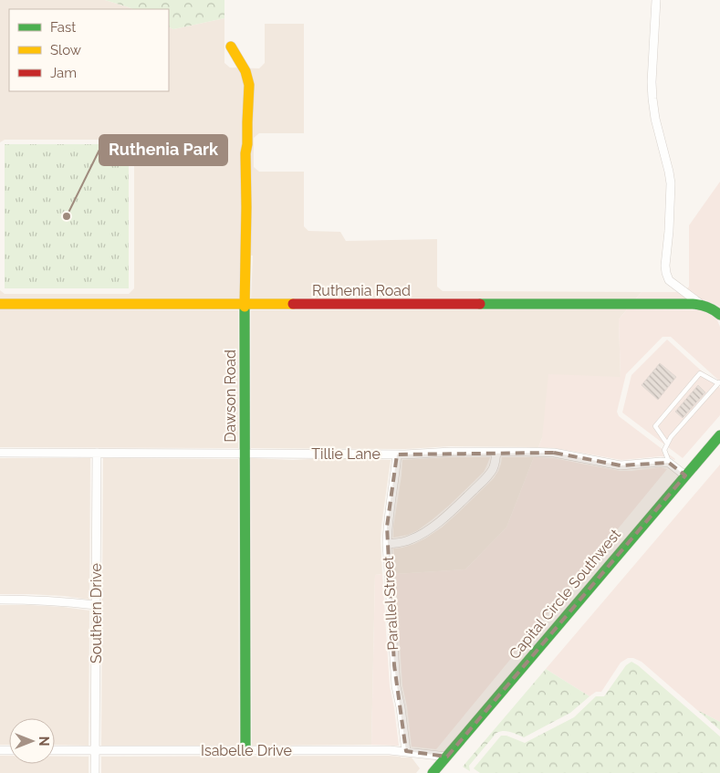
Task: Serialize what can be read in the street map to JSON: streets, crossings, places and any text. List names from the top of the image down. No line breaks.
{"streets":{"street":["Ruthenia Road","Dawson Road","Tillie Lane","Capital Circle Southwest","Parallel Street","Southern Drive","Isabelle Drive"]},"crossings":[["Ruthenia Road","Dawson Road"],["Dawson Road","Tillie Lane"],["Dawson Road","Isabelle Drive"],["Tillie Lane","Parallel Street"],["Tillie Lane","Southern Drive"],["Capital Circle Southwest","Isabelle Drive"],["Parallel Street","Isabelle Drive"],["Southern Drive","Isabelle Drive"]],"places":["Ruthenia Park"],"legend":["Fast","Slow","Jam"],"north":"right"}
